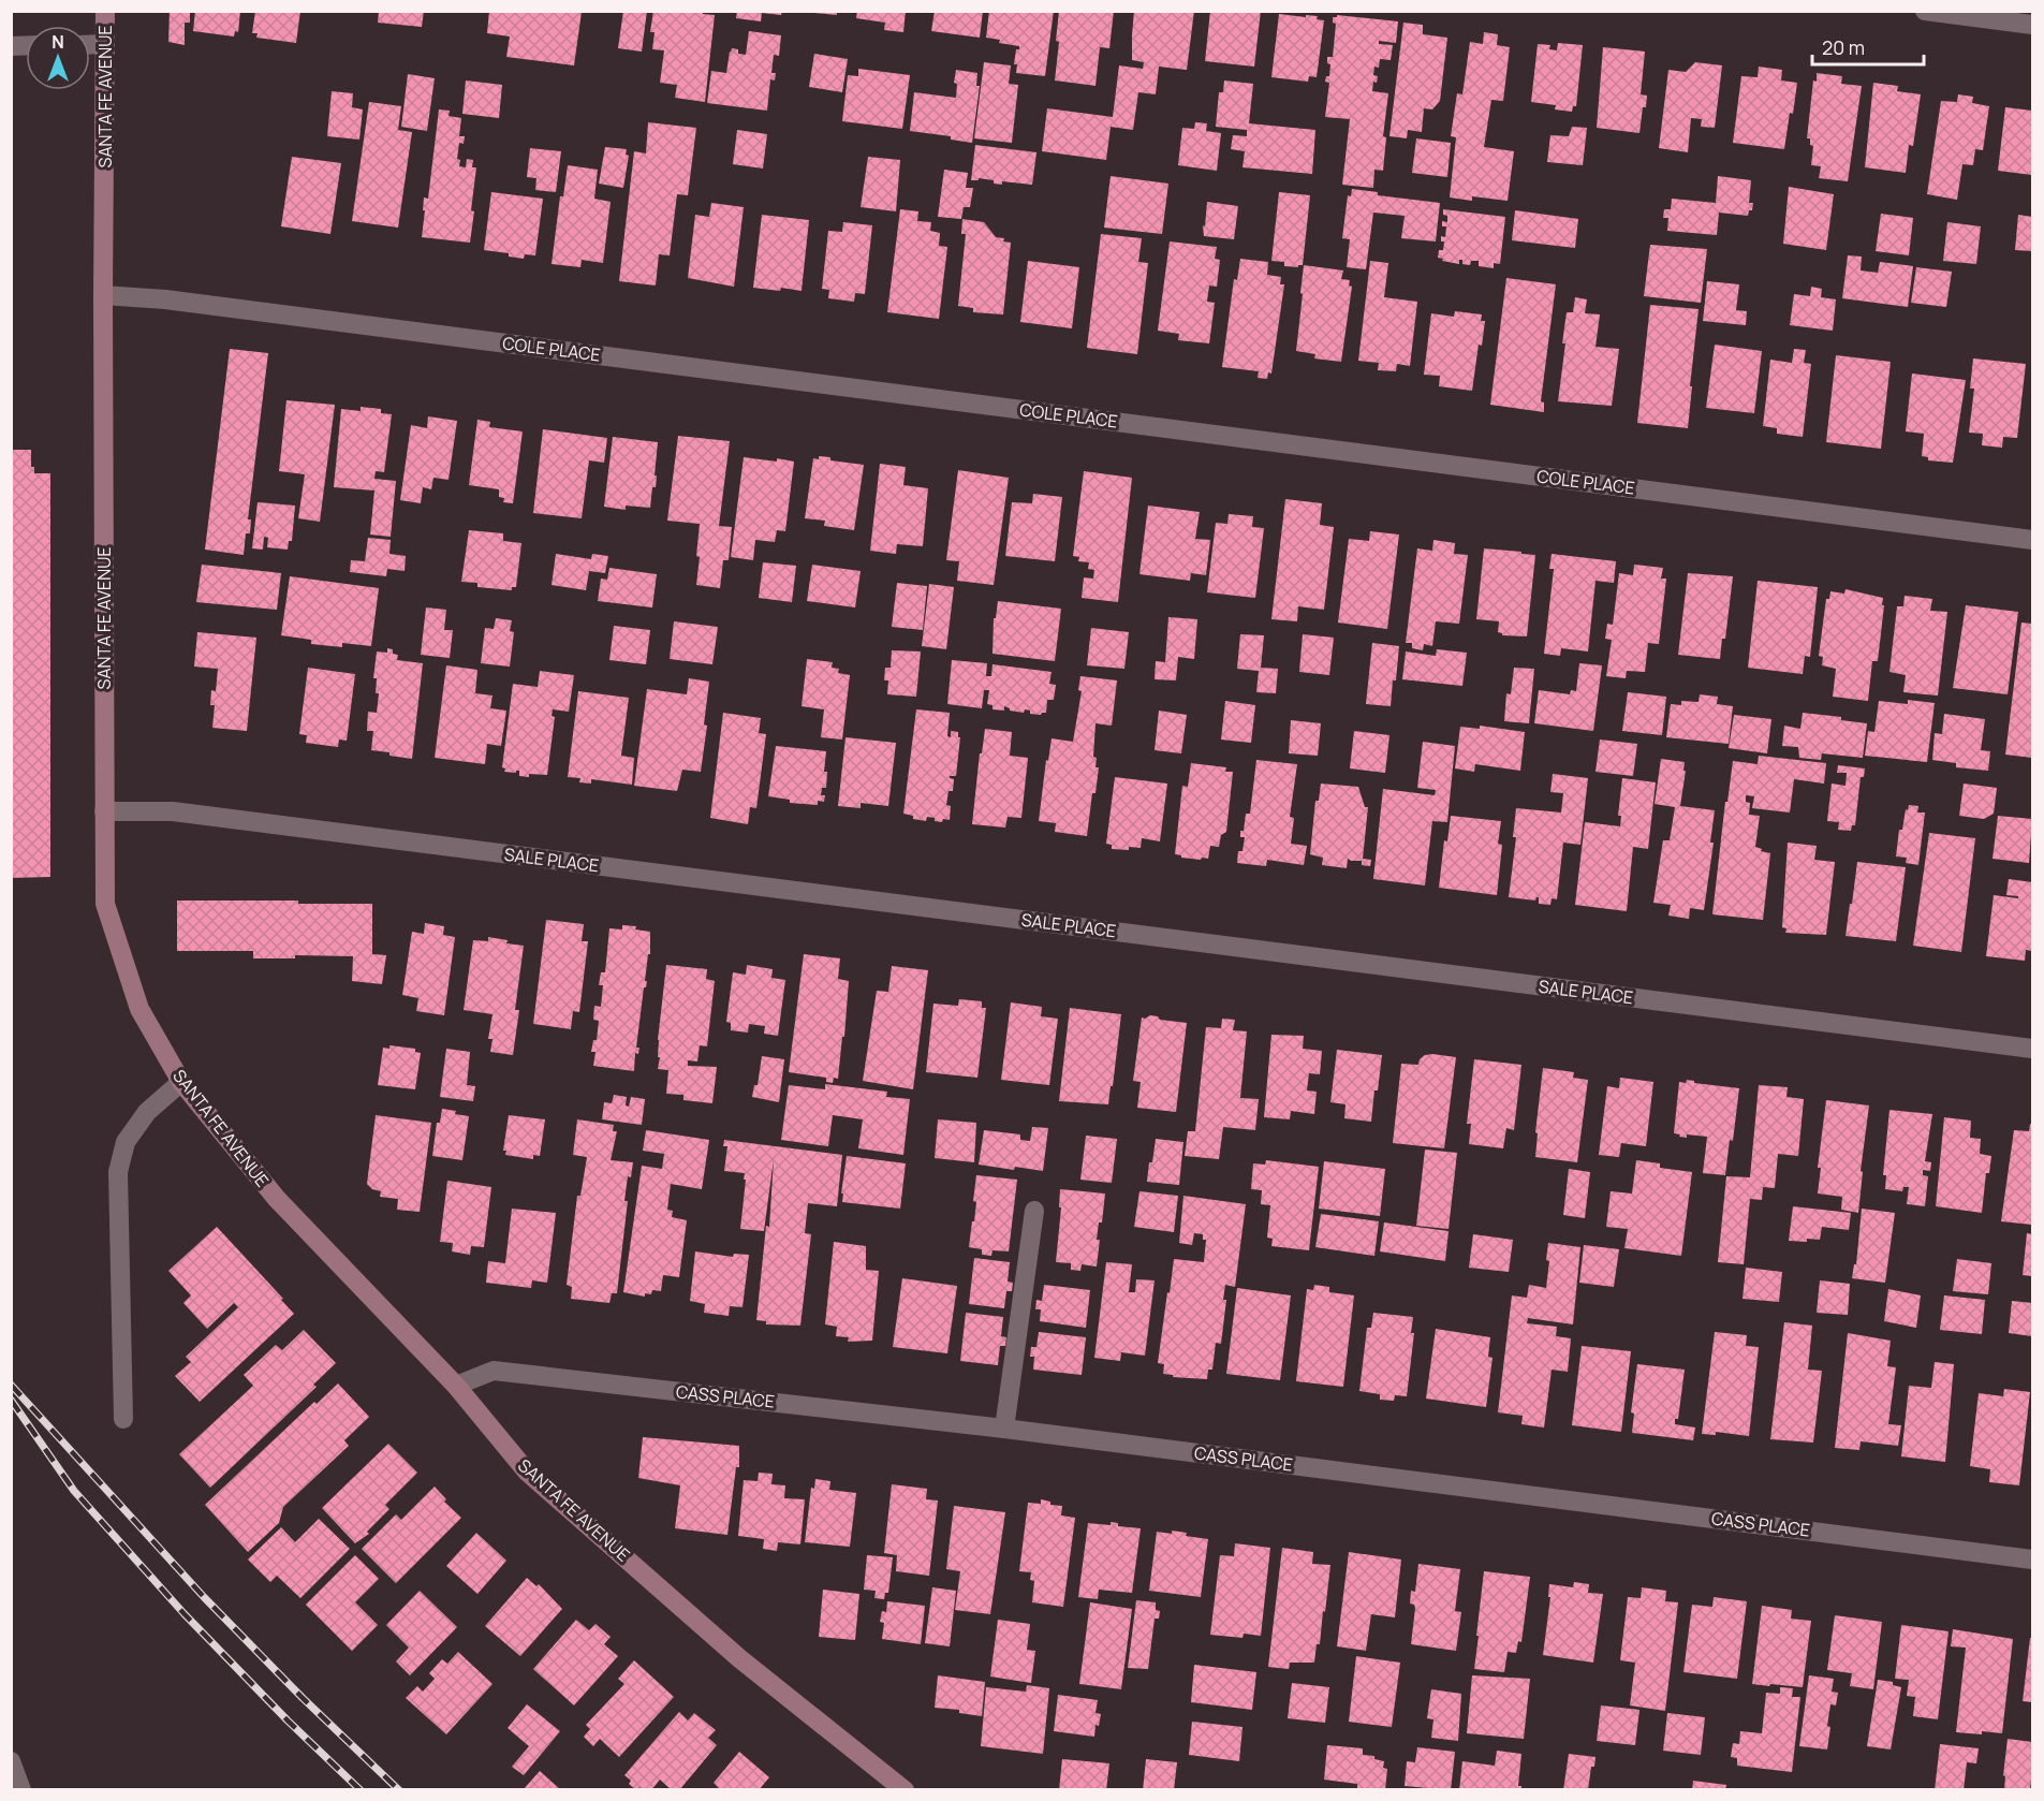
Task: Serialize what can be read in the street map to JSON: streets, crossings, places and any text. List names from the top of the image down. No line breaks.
{"streets":{"main road":["SANTA FE AVENUE"],"street":["COLE PLACE","SALE PLACE","CASS PLACE"]},"crossings":[["SANTA FE AVENUE","COLE PLACE"],["SANTA FE AVENUE","SALE PLACE"],["SANTA FE AVENUE","CASS PLACE"]],"scale_bar":"20 m","north":"top"}
